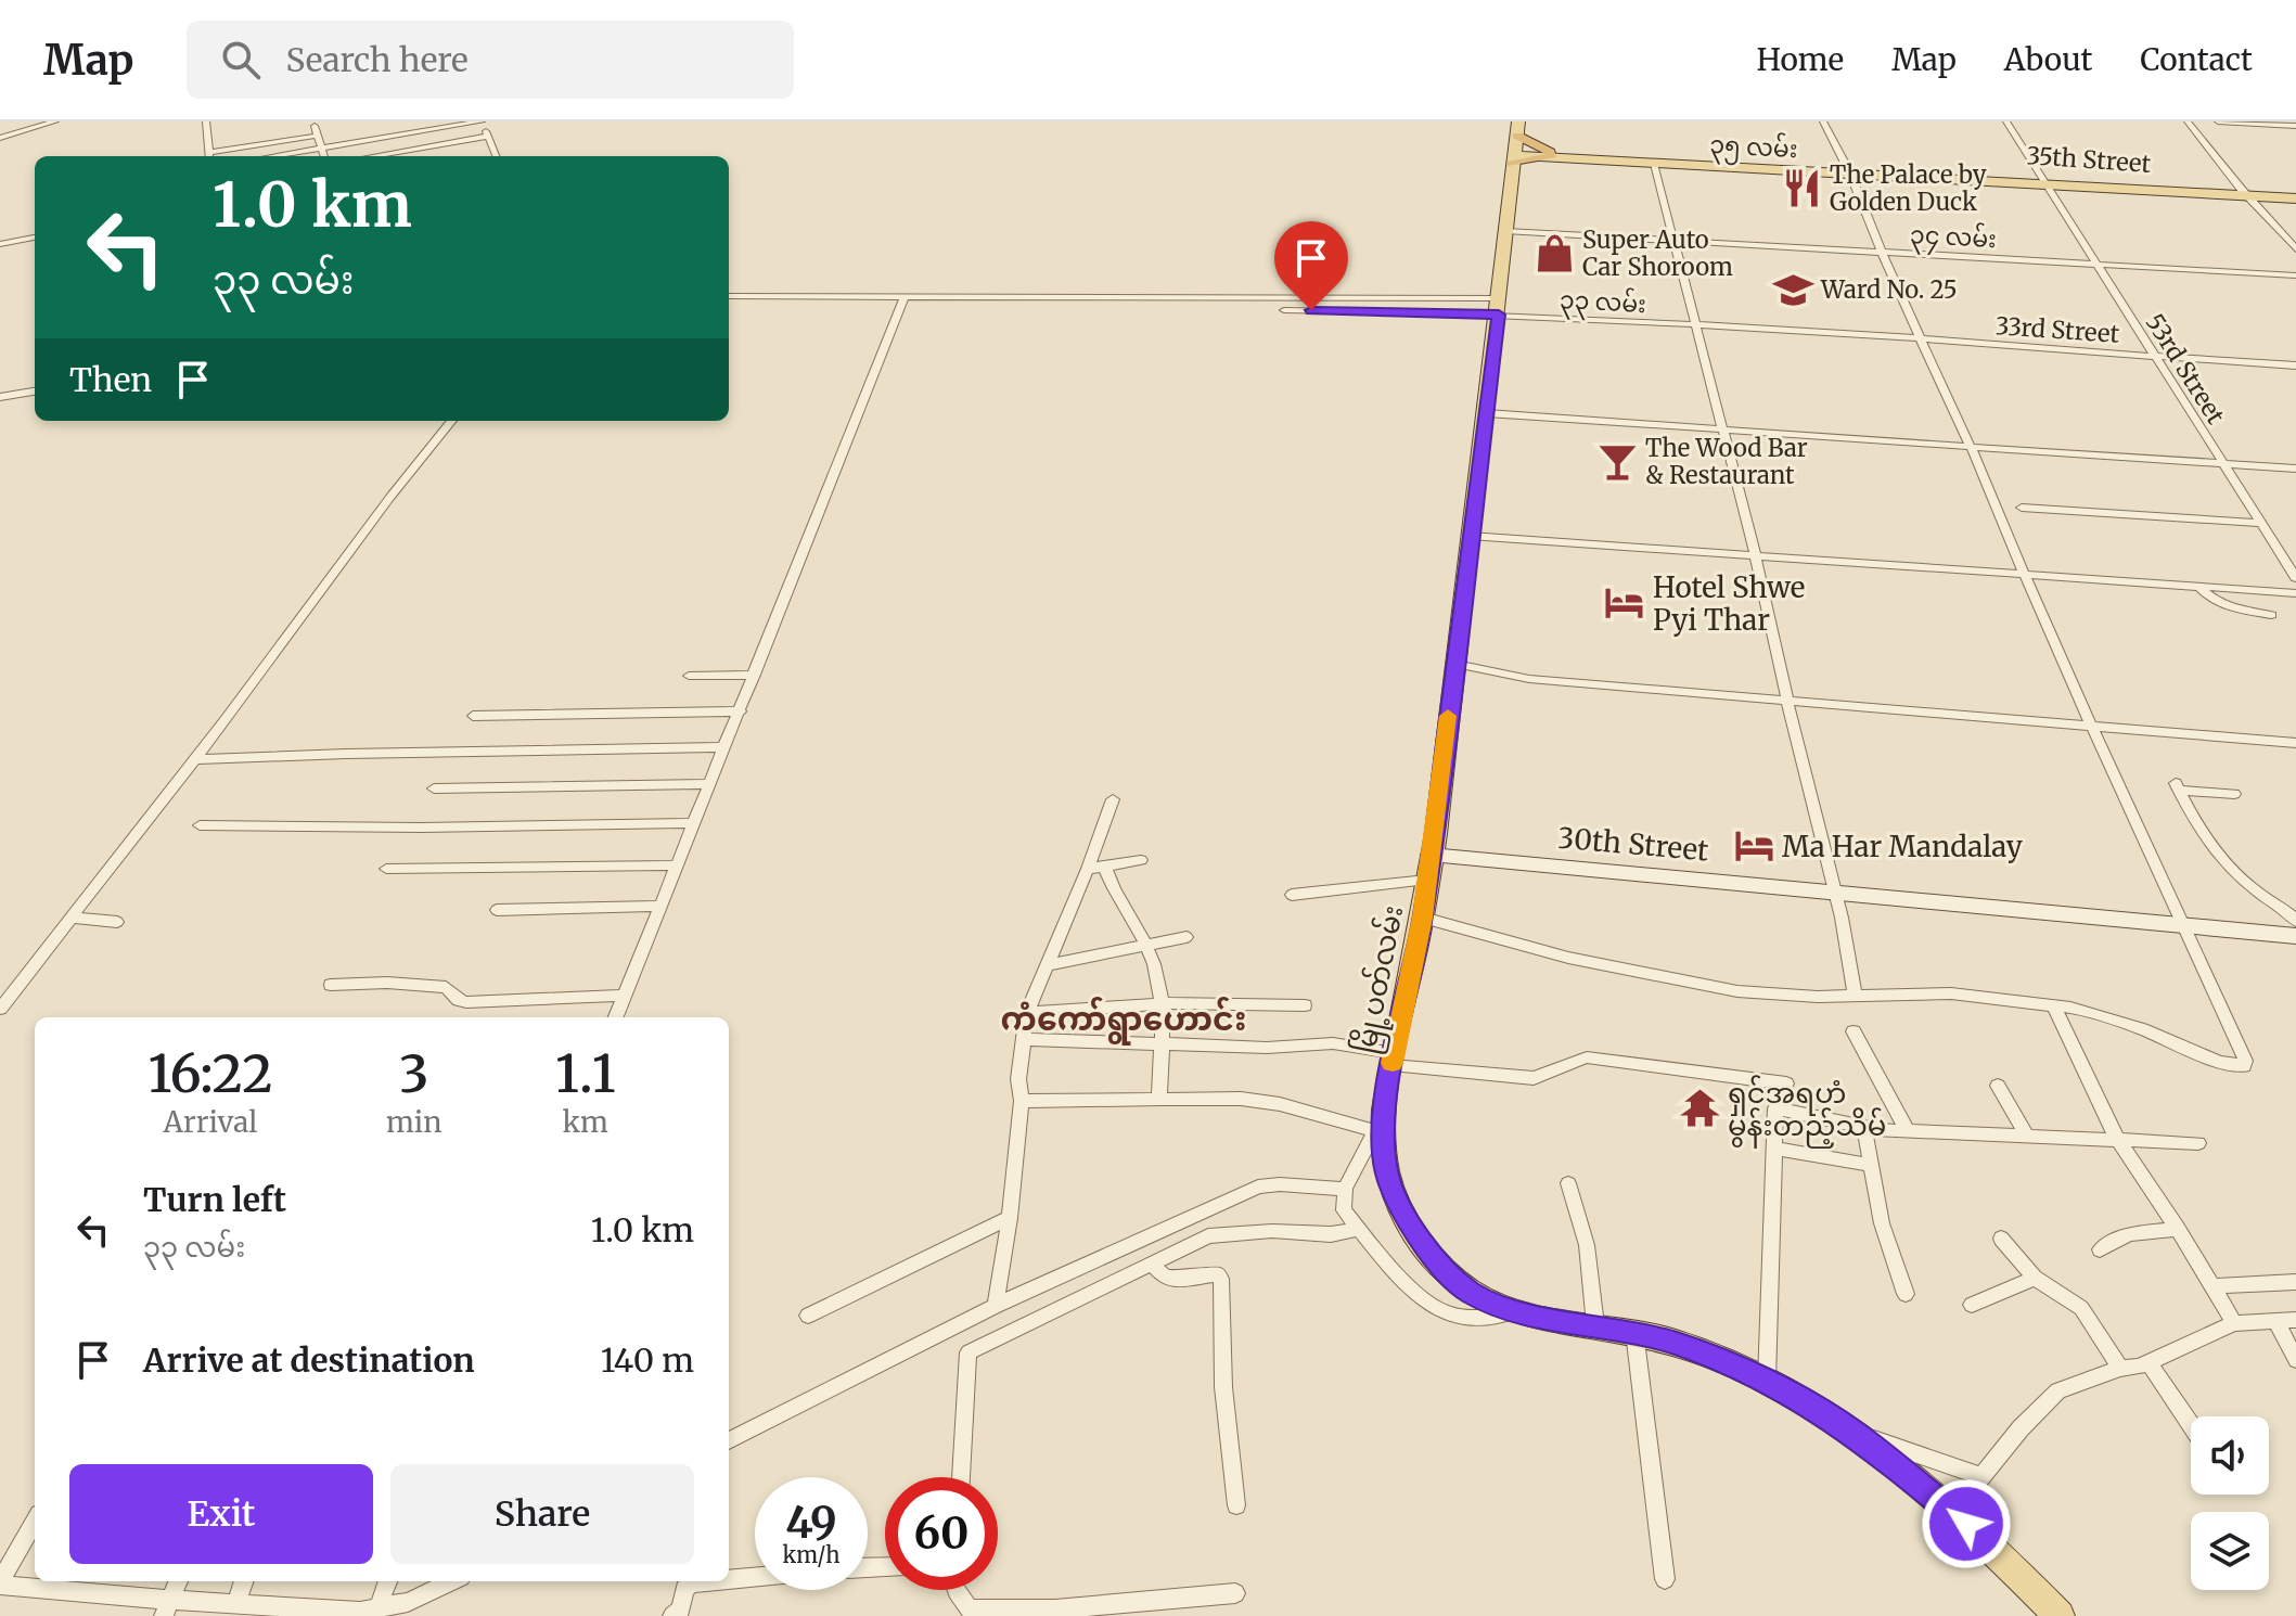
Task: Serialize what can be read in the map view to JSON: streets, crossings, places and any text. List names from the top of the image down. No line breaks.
{"streets":{"main road":["၃၅ လမ်း","35th Street","30th Street","မြို့ပတ်လမ်း"],"street":["၃၄ လမ်း","၃၃ လမ်း","33rd Street","53rd Street"]},"crossings":[["၃၅ လမ်း","35th Street"],["35th Street","53rd Street"],["35th Street","မြို့ပတ်လမ်း"],["၃၄ လမ်း","53rd Street"],["၃၄ လမ်း","မြို့ပတ်လမ်း"],["၃၃ လမ်း","33rd Street"],["၃၃ လမ်း","မြို့ပတ်လမ်း"],["33rd Street","53rd Street"],["30th Street","မြို့ပတ်လမ်း"]],"districts":["ကံကော်ရွာဟောင်း"],"places":{"restaurant":["The Palace by Golden Duck"],"shop":["Super Auto Car Shoroom"],"school or university":["Ward No. 25"],"bar":["The Wood Bar & Restaurant"],"hotel":["Hotel Shwe Pyi Thar","Ma Har Mandalay"],"temple":["ရှင်အရဟံ မွန်းတည့်သိမ်"]},"page":{"header":"Map","search":"Search here","nav":["Home","Map","About","Contact"],"turn":["1.0 km","၃၃ လမ်း"],"then":"Then","eta":["16:22","Arrival","3","min","1.1","km"],"list":[{"name":"Turn left","note":"၃၃ လမ်း","value":"1.0 km"},{"name":"Arrive at destination","value":"140 m"}],"buttons":["Exit","Share"],"speed":"49 km/h","limit":"60"}}
